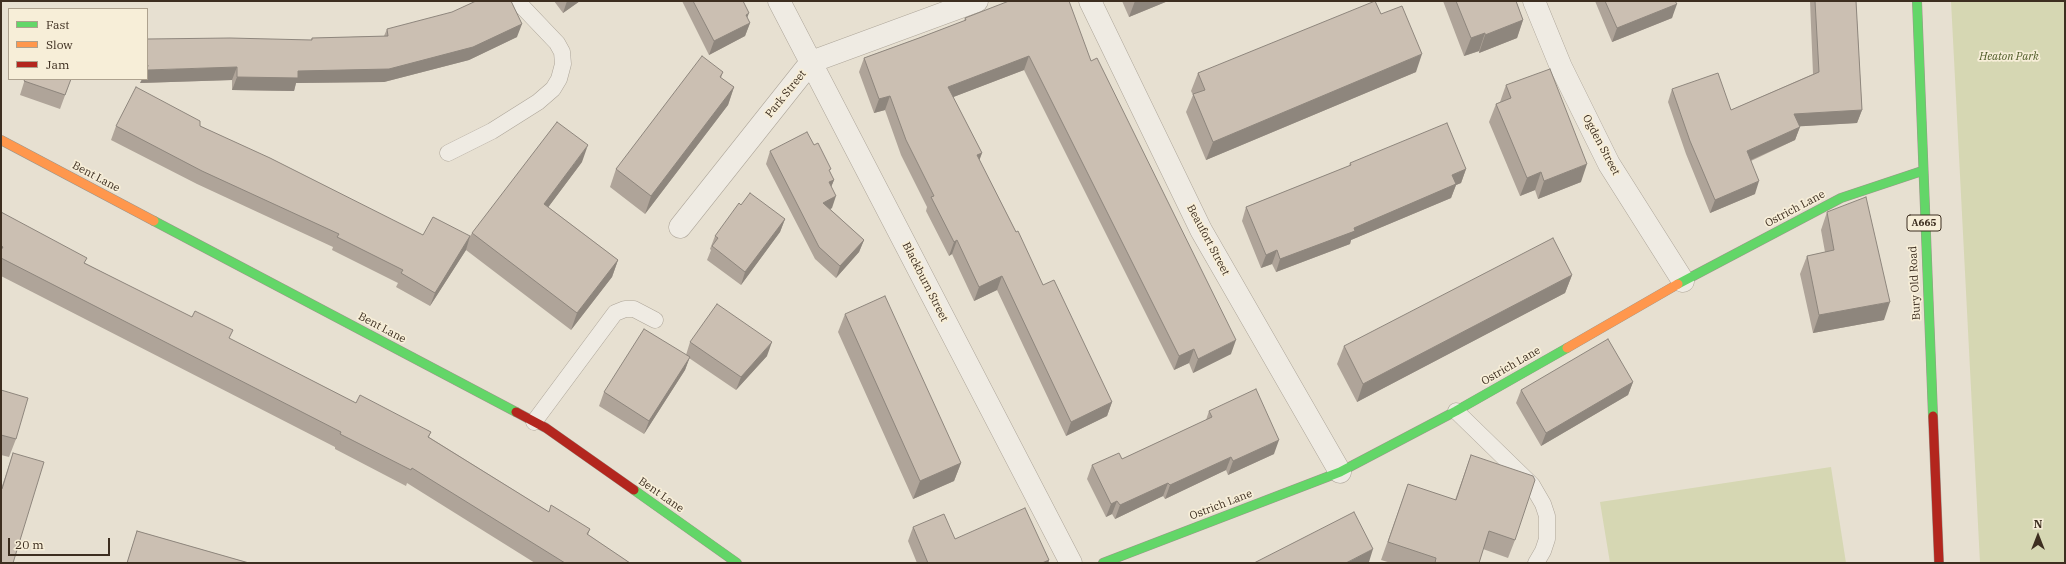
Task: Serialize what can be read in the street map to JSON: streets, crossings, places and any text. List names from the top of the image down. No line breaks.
{"streets":{"street":["Park Street","Ogden Street","Bent Lane","Ostrich Lane","A665","Beaufort Street","Blackburn Street","Bury Old Road"]},"crossings":[["Park Street","Blackburn Street"],["Ogden Street","Ostrich Lane"],["Ostrich Lane","Beaufort Street"],["Ostrich Lane","Bury Old Road"]],"parks":["Heaton Park"],"legend":["Fast","Slow","Jam"],"scale_bar":"20 m","north":"top"}
